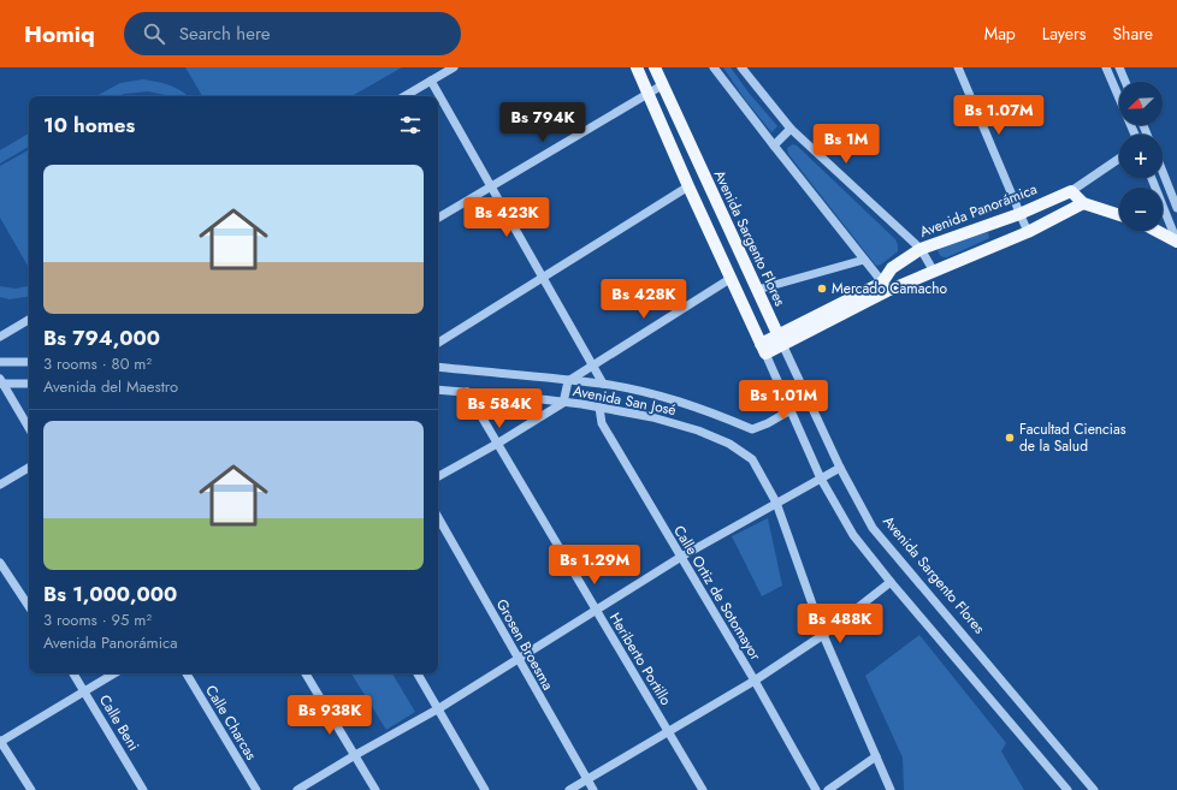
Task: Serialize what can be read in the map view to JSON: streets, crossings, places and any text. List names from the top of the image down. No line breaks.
{"streets":{"main road":["Avenida Panorámica","Avenida Sargento Flores"],"street":["Avenida San José","Calle Ortiz de Sotomayor","Grosen Broesma","Heriberto Portillo","Calle Beni","Calle Charcas"]},"crossings":[["Avenida Panorámica","Avenida Sargento Flores"],["Avenida San José","Calle Ortiz de Sotomayor"],["Avenida San José","Heriberto Portillo"]],"places":["Mercado Camacho","Facultad Ciencias de la Salud"],"north":"bottom left","page":{"header":"Homiq","search":"Search here","nav":["Map","Layers","Share"],"map_buttons":["+","−"],"price":["Bs 1.07M","Bs 794K","Bs 1M","Bs 423K","Bs 428K","Bs 1.01M","Bs 584K","Bs 1.29M","Bs 488K","Bs 938K"],"heading":"10 homes","list":[{"name":"Bs 794,000","note":"3 rooms · 80 m² · Avenida del Maestro"},{"name":"Bs 1,000,000","note":"3 rooms · 95 m² · Avenida Panorámica"}]}}
